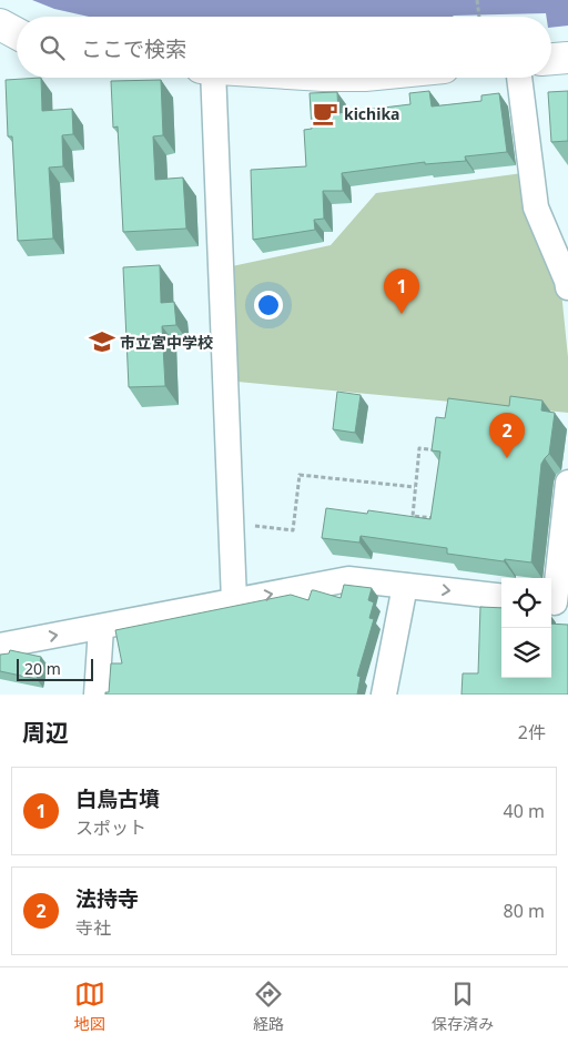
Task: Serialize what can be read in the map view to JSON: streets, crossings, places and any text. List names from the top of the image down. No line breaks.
{"places":{"cafe":["kichika"],"school or university":["市立宮中学校"]},"scale_bar":"20 m","page":{"search":"ここで検索","pins":["1","2"],"scale":"20 m","heading":["周辺","2件"],"list":[{"mark":"1","name":"白鳥古墳","note":"スポット","value":"40 m"},{"mark":"2","name":"法持寺","note":"寺社","value":"80 m"}],"nav":["地図","経路","保存済み"]}}
